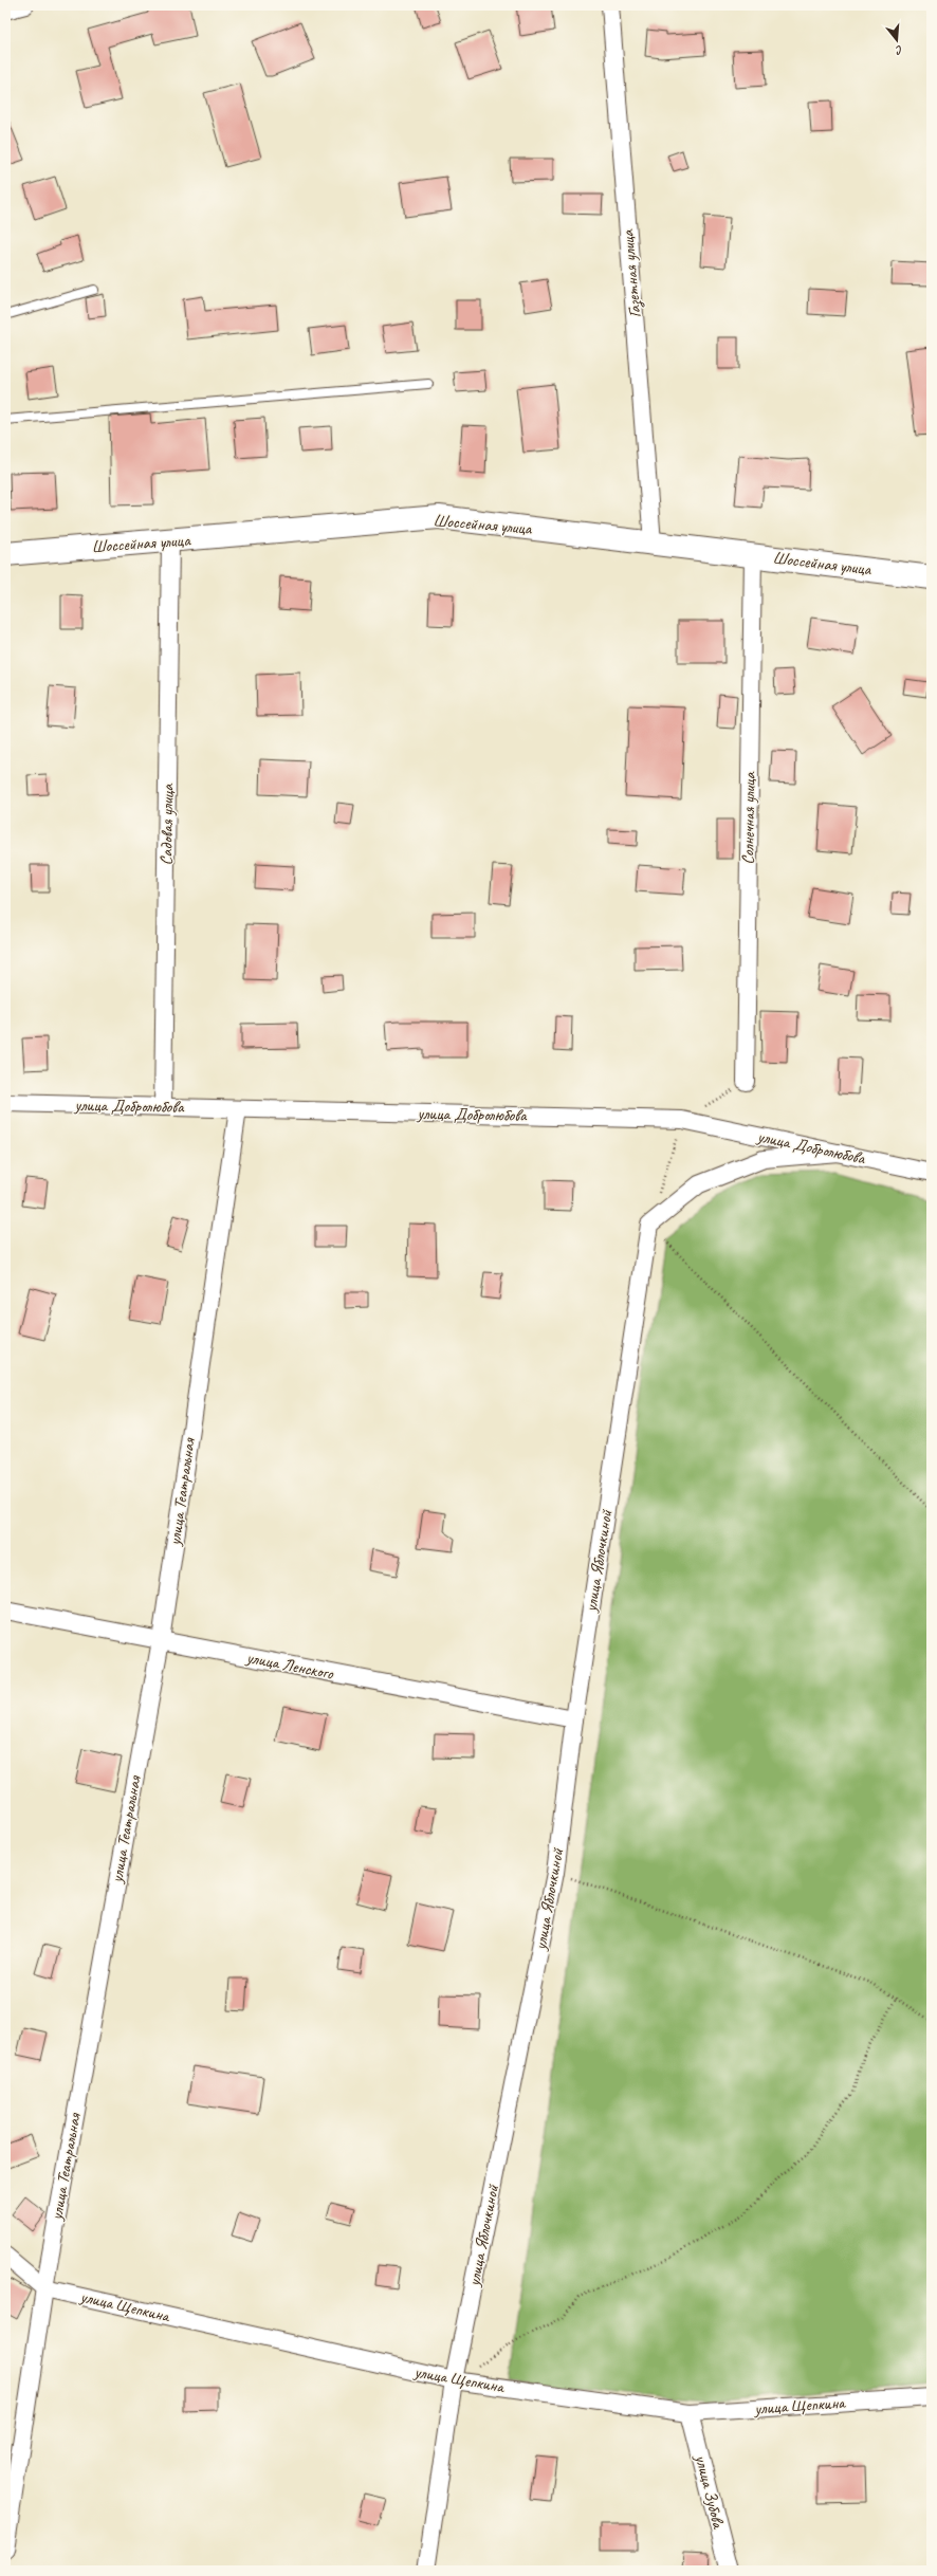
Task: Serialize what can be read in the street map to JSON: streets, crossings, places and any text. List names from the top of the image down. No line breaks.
{"streets":{"main road":["Шоссейная улица"],"street":["Газетная улица","Солнечная улица","Садовая улица","улица Добролюбова","улица Театральная","улица Яблочкиной","улица Ленского","улица Щепкина","улица Зубова"]},"crossings":[["Газетная улица","Шоссейная улица"],["Шоссейная улица","Солнечная улица"],["Шоссейная улица","Садовая улица"],["Садовая улица","улица Добролюбова"],["улица Добролюбова","улица Театральная"],["улица Театральная","улица Ленского"],["улица Театральная","улица Щепкина"],["улица Яблочкиной","улица Ленского"],["улица Яблочкиной","улица Щепкина"],["улица Щепкина","улица Зубова"]],"north":"bottom"}
